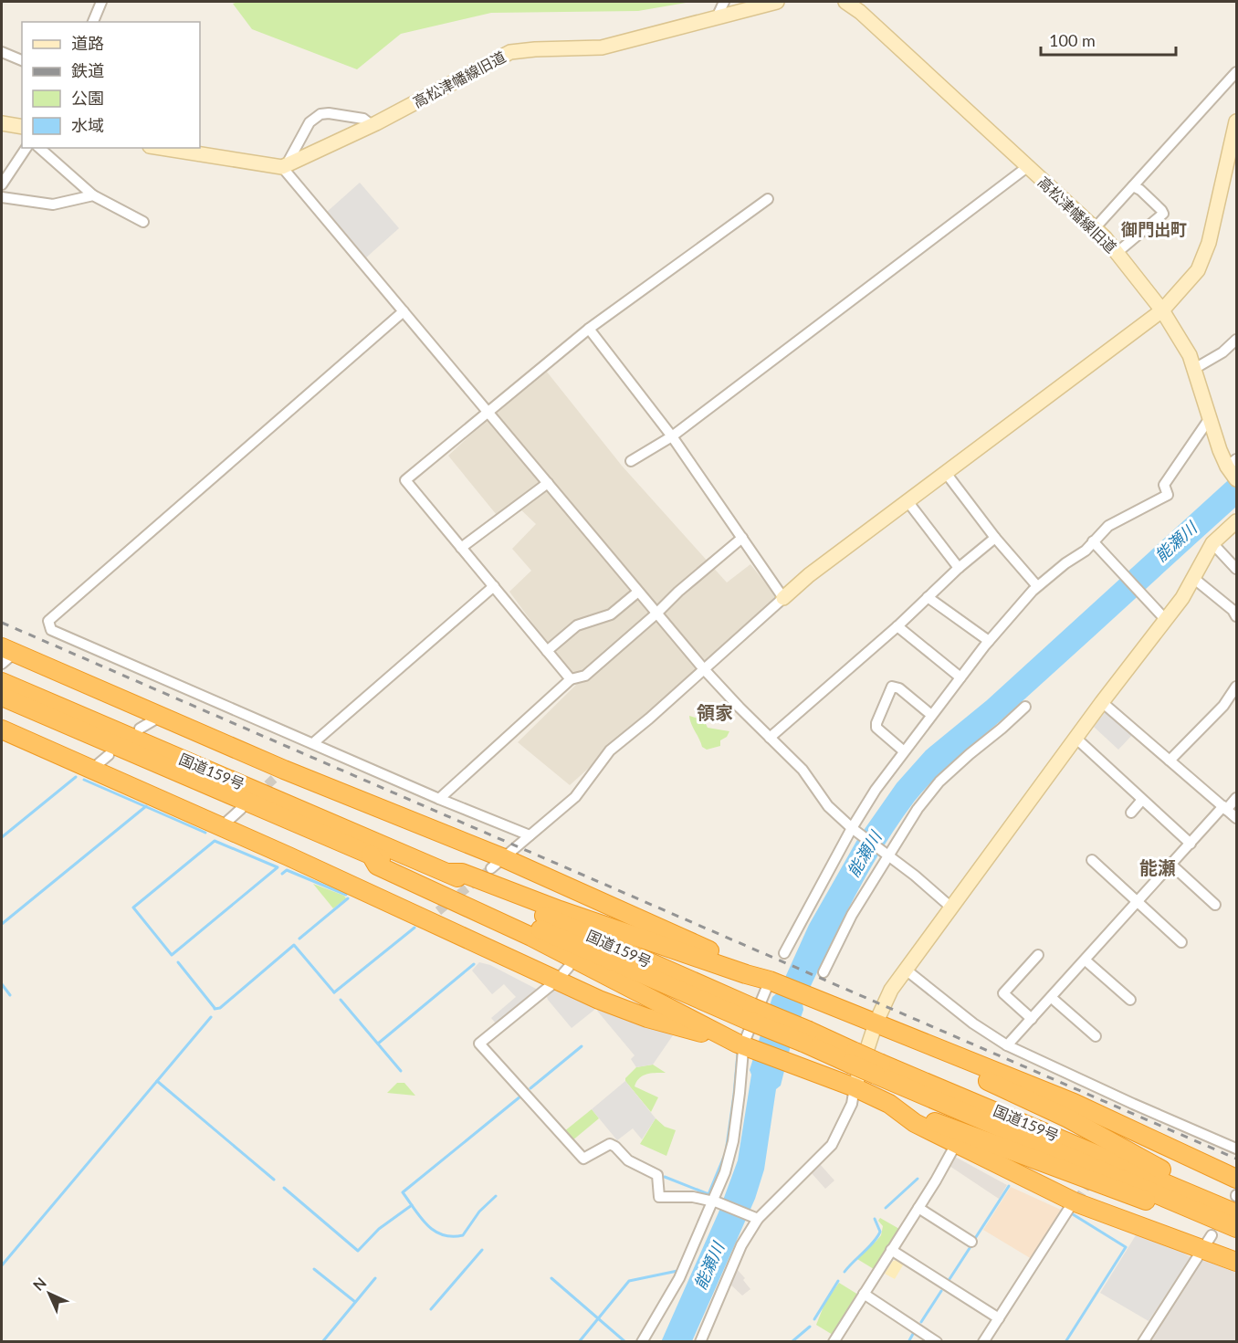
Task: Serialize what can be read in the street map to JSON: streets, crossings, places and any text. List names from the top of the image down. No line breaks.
{"streets":{"highway":["国道159号"],"street":["高松津幡線旧道"]},"districts":["御門出町","領家","能瀬"],"water":["能瀬川"],"legend":["道路","鉄道","公園","水域"],"scale_bar":"100 m","north":"top left"}
